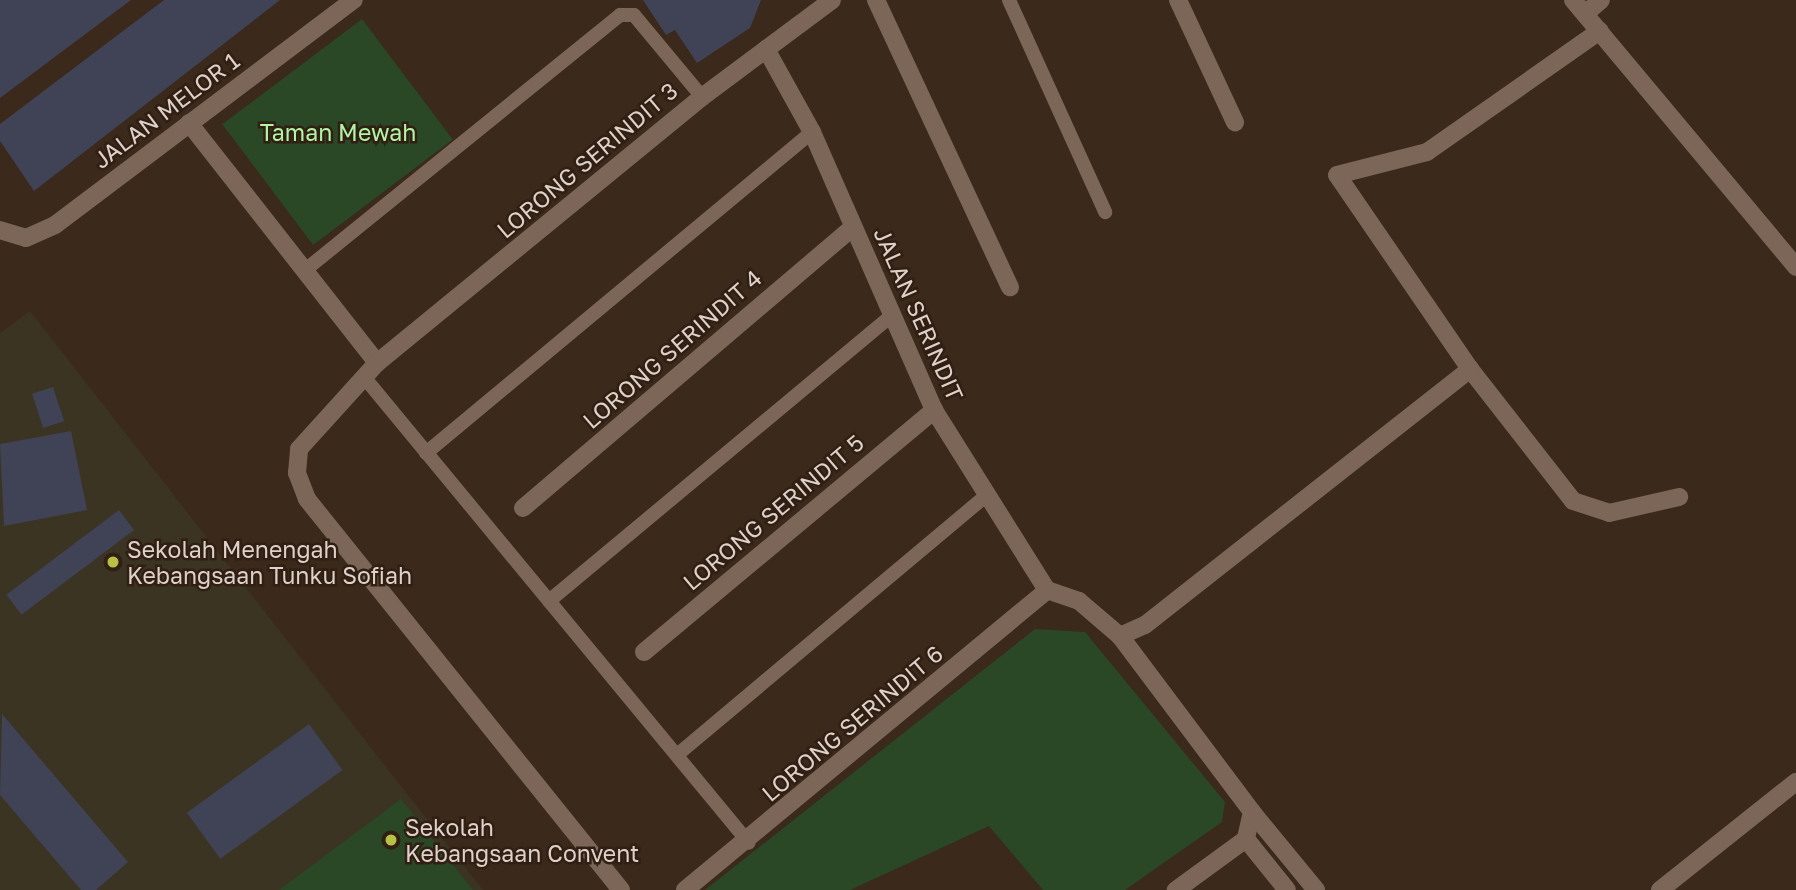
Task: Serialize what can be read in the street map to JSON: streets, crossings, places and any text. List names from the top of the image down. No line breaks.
{"streets":{"street":["JALAN MELOR 1","LORONG SERINDIT 3","JALAN SERINDIT","LORONG SERINDIT 4","LORONG SERINDIT 5","LORONG SERINDIT 6"]},"crossings":[["LORONG SERINDIT 3","JALAN SERINDIT"],["JALAN SERINDIT","LORONG SERINDIT 4"],["JALAN SERINDIT","LORONG SERINDIT 5"],["JALAN SERINDIT","LORONG SERINDIT 6"]],"parks":["Taman Mewah"],"places":["Sekolah Menengah Kebangsaan Tunku Sofiah","Sekolah Kebangsaan Convent"]}
